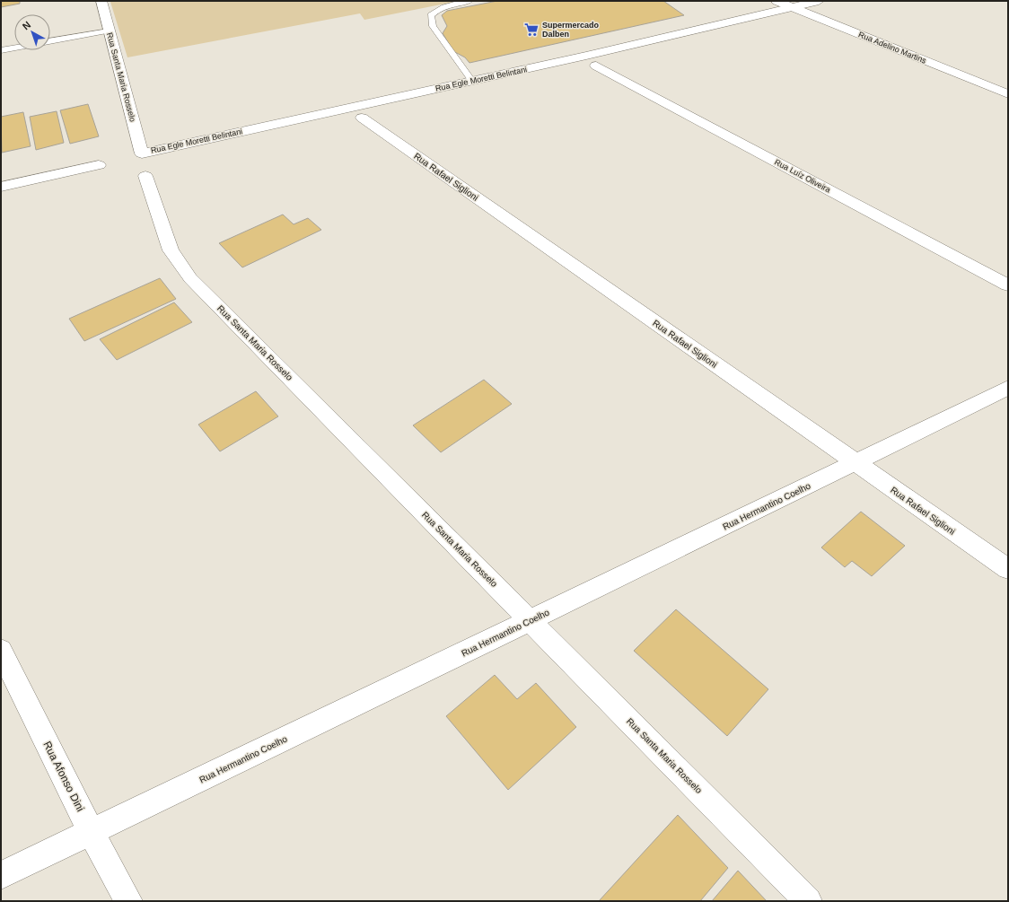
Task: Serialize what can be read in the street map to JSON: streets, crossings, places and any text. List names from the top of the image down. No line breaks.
{"streets":{"street":["Rua Adelino Martins","Rua Santa Maria Rosselo","Rua Egle Moretti Belintani","Rua Luíz Oliveira","Rua Rafael Siglioni","Rua Hermantino Coelho","Rua Afonso Dini"]},"crossings":[["Rua Adelino Martins","Rua Egle Moretti Belintani"],["Rua Santa Maria Rosselo","Rua Egle Moretti Belintani"],["Rua Santa Maria Rosselo","Rua Hermantino Coelho"],["Rua Rafael Siglioni","Rua Hermantino Coelho"],["Rua Hermantino Coelho","Rua Afonso Dini"]],"places":{"supermarket":["Supermercado Dalben"]},"north":"top left"}
